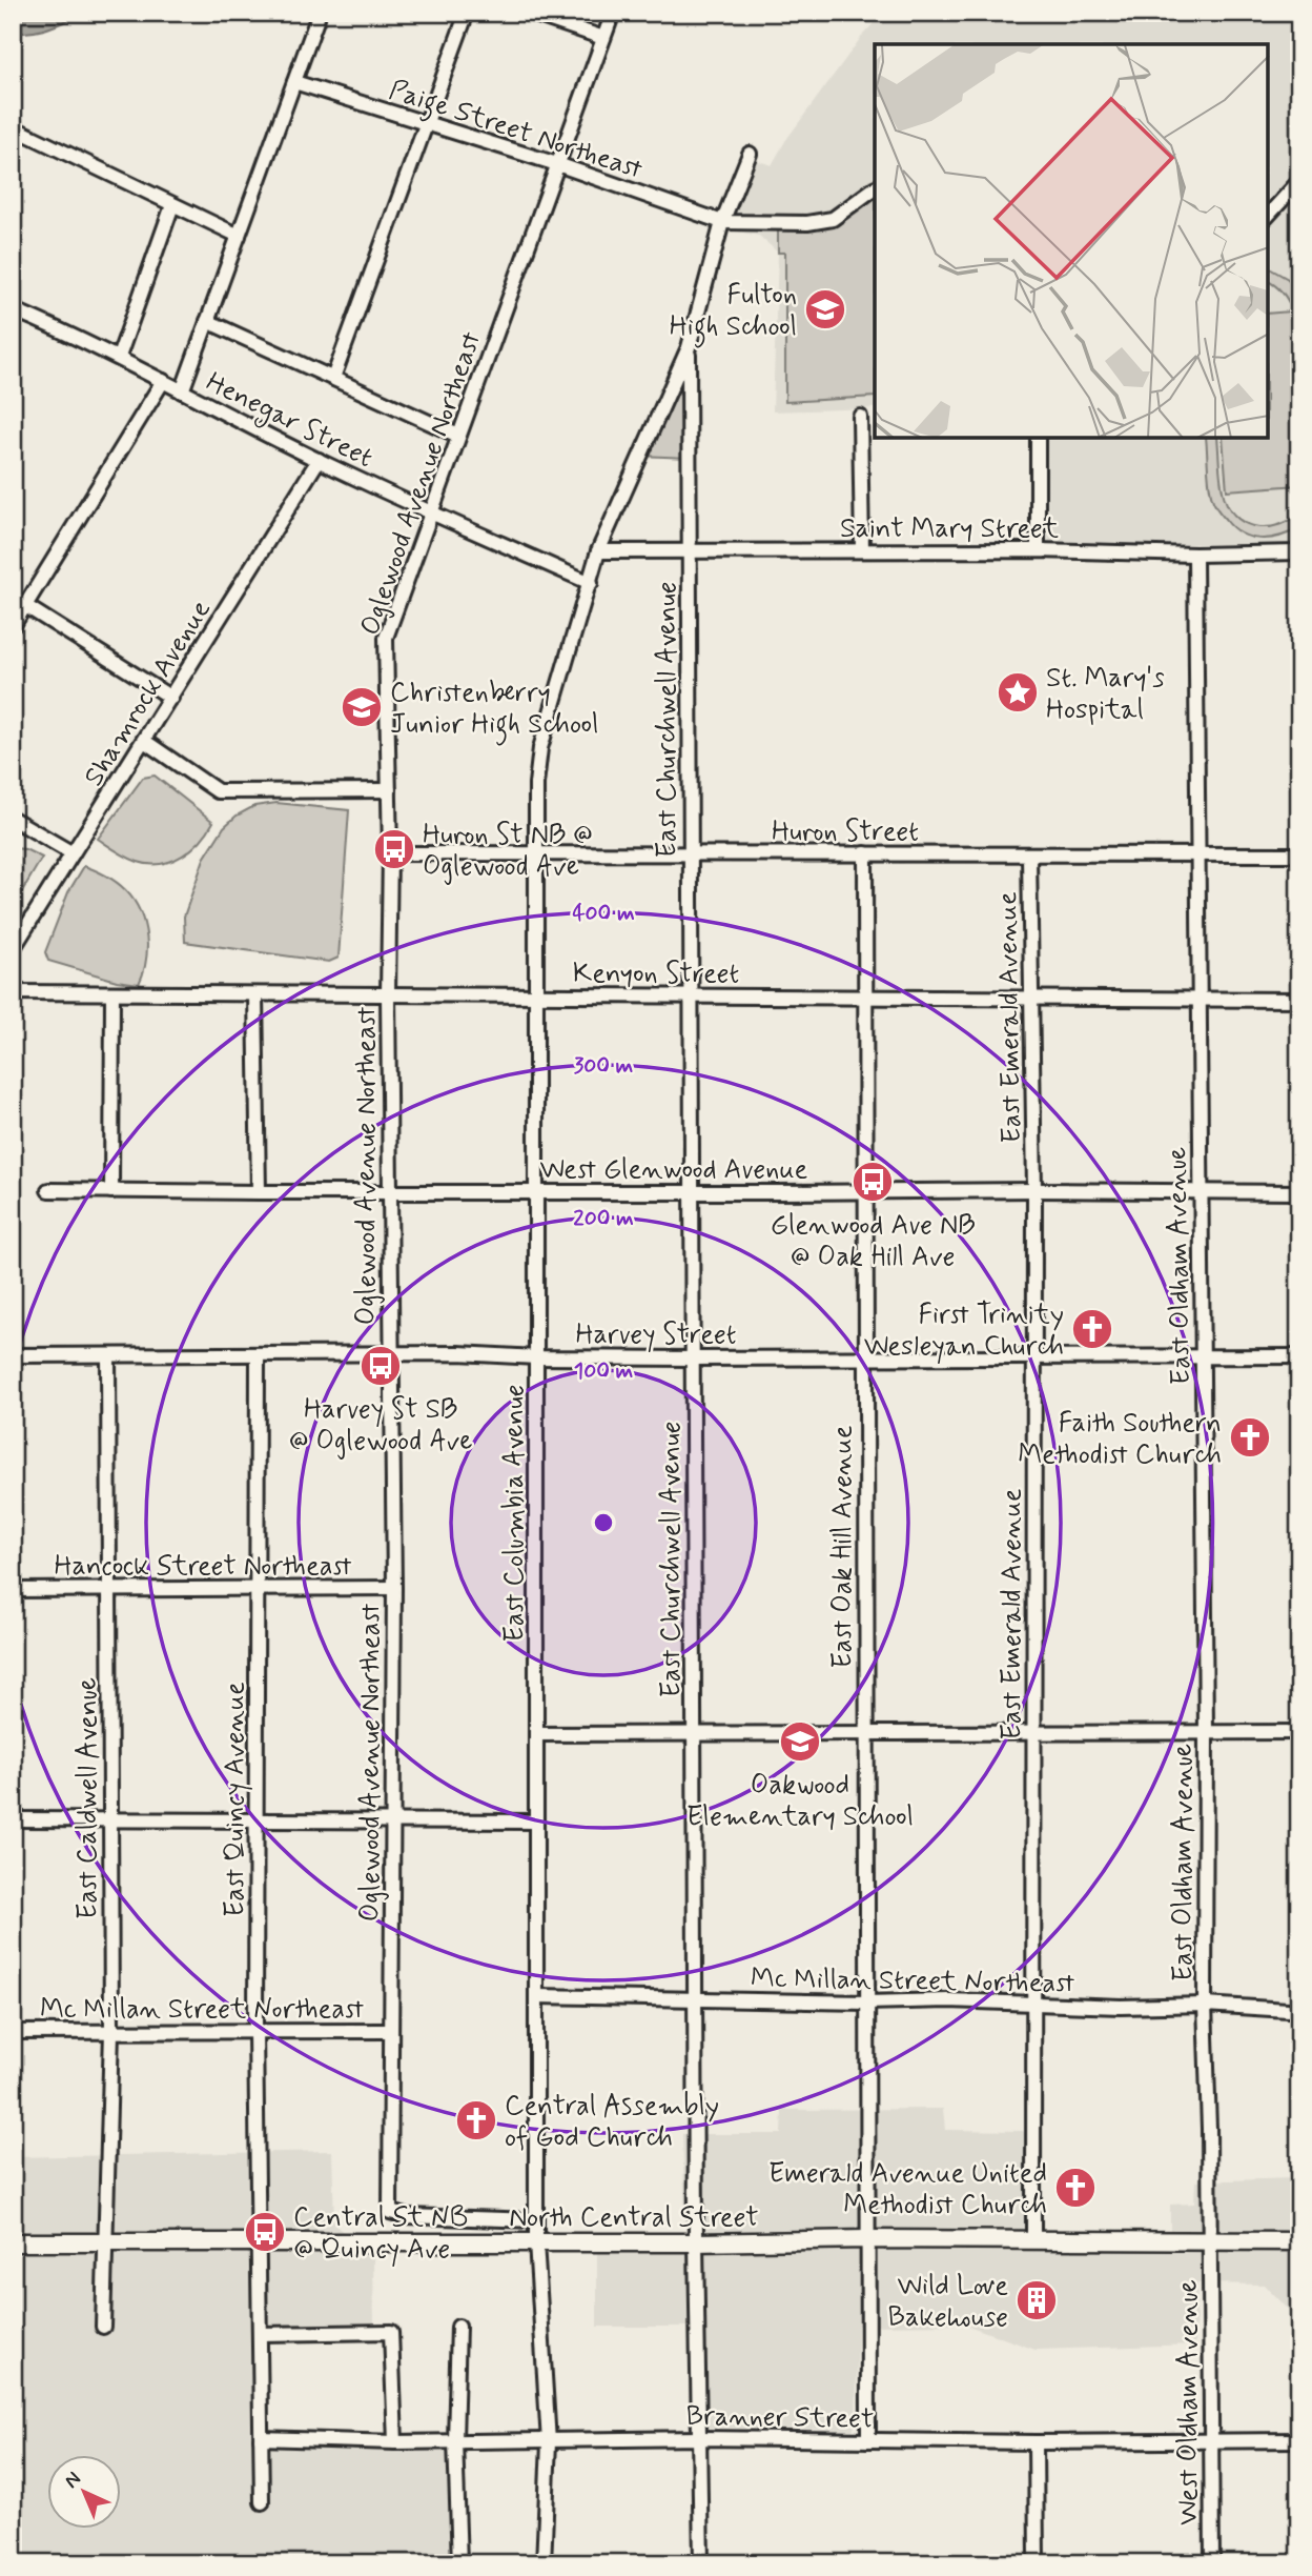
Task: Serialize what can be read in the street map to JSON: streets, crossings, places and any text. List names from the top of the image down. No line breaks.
{"streets":{"main road":["North Central Street"],"street":["Paige Street Northeast","Henegar Street","Oglewood Avenue Northeast","Saint Mary Street","Shamrock Avenue","East Churchwell Avenue","Huron Street","Kenyon Street","East Emerald Avenue","West Glenwood Avenue","East Oldham Avenue","Harvey Street","East Columbia Avenue","East Oak Hill Avenue","Hancock Street Northeast","East Caldwell Avenue","East Quincy Avenue","Mc Millan Street Northeast","West Oldham Avenue","Branner Street"]},"crossings":[["Paige Street Northeast","Oglewood Avenue Northeast"],["Henegar Street","Oglewood Avenue Northeast"],["Henegar Street","Shamrock Avenue"],["Henegar Street","East Columbia Avenue"],["Oglewood Avenue Northeast","Huron Street"],["Oglewood Avenue Northeast","Kenyon Street"],["Oglewood Avenue Northeast","West Glenwood Avenue"],["Oglewood Avenue Northeast","Harvey Street"],["Oglewood Avenue Northeast","East Columbia Avenue"],["Oglewood Avenue Northeast","Hancock Street Northeast"],["Oglewood Avenue Northeast","Mc Millan Street Northeast"],["Saint Mary Street","East Churchwell Avenue"],["Saint Mary Street","East Oldham Avenue"],["Saint Mary Street","East Columbia Avenue"],["East Churchwell Avenue","Huron Street"],["East Churchwell Avenue","Kenyon Street"],["East Churchwell Avenue","West Glenwood Avenue"],["East Churchwell Avenue","Harvey Street"],["East Churchwell Avenue","East Columbia Avenue"],["East Churchwell Avenue","Mc Millan Street Northeast"],["East Churchwell Avenue","North Central Street"],["East Churchwell Avenue","Branner Street"],["Huron Street","East Emerald Avenue"],["Huron Street","East Oldham Avenue"],["Huron Street","East Columbia Avenue"],["Huron Street","East Oak Hill Avenue"],["Kenyon Street","East Emerald Avenue"],["Kenyon Street","East Oldham Avenue"],["Kenyon Street","East Columbia Avenue"],["Kenyon Street","East Oak Hill Avenue"],["East Emerald Avenue","West Glenwood Avenue"],["East Emerald Avenue","Harvey Street"],["East Emerald Avenue","Mc Millan Street Northeast"],["East Emerald Avenue","North Central Street"],["West Glenwood Avenue","East Oldham Avenue"],["West Glenwood Avenue","East Columbia Avenue"],["West Glenwood Avenue","East Oak Hill Avenue"],["East Oldham Avenue","Harvey Street"],["East Oldham Avenue","Mc Millan Street Northeast"],["East Oldham Avenue","North Central Street"],["East Oldham Avenue","West Oldham Avenue"],["Harvey Street","East Columbia Avenue"],["Harvey Street","East Oak Hill Avenue"],["Harvey Street","East Caldwell Avenue"],["Harvey Street","East Quincy Avenue"],["East Columbia Avenue","Mc Millan Street Northeast"],["East Columbia Avenue","North Central Street"],["East Columbia Avenue","Branner Street"],["East Oak Hill Avenue","Mc Millan Street Northeast"],["East Oak Hill Avenue","North Central Street"],["East Oak Hill Avenue","Branner Street"],["Hancock Street Northeast","East Caldwell Avenue"],["Hancock Street Northeast","East Quincy Avenue"],["East Caldwell Avenue","Mc Millan Street Northeast"],["East Caldwell Avenue","North Central Street"],["East Quincy Avenue","Mc Millan Street Northeast"],["East Quincy Avenue","North Central Street"],["East Quincy Avenue","Branner Street"],["North Central Street","West Oldham Avenue"],["West Oldham Avenue","Branner Street"]],"places":{"school or university":["Fulton High School","Christenberry Junior High School","Oakwood Elementary School"],"place":["St. Mary's Hospital"],"bus stop":["Huron St NB @ Oglewood Ave","Glenwood Ave NB @ Oak Hill Ave","Harvey St SB @ Oglewood Ave","Central St NB @ Quincy Ave"],"church":["First Trinity Wesleyan Church","Faith Southern Methodist Church","Central Assembly of God Church","Emerald Avenue United Methodist Church"],"building":["Wild Love Bakehouse"]},"north":"top left","rings":["400 m","300 m","200 m","100 m"]}
